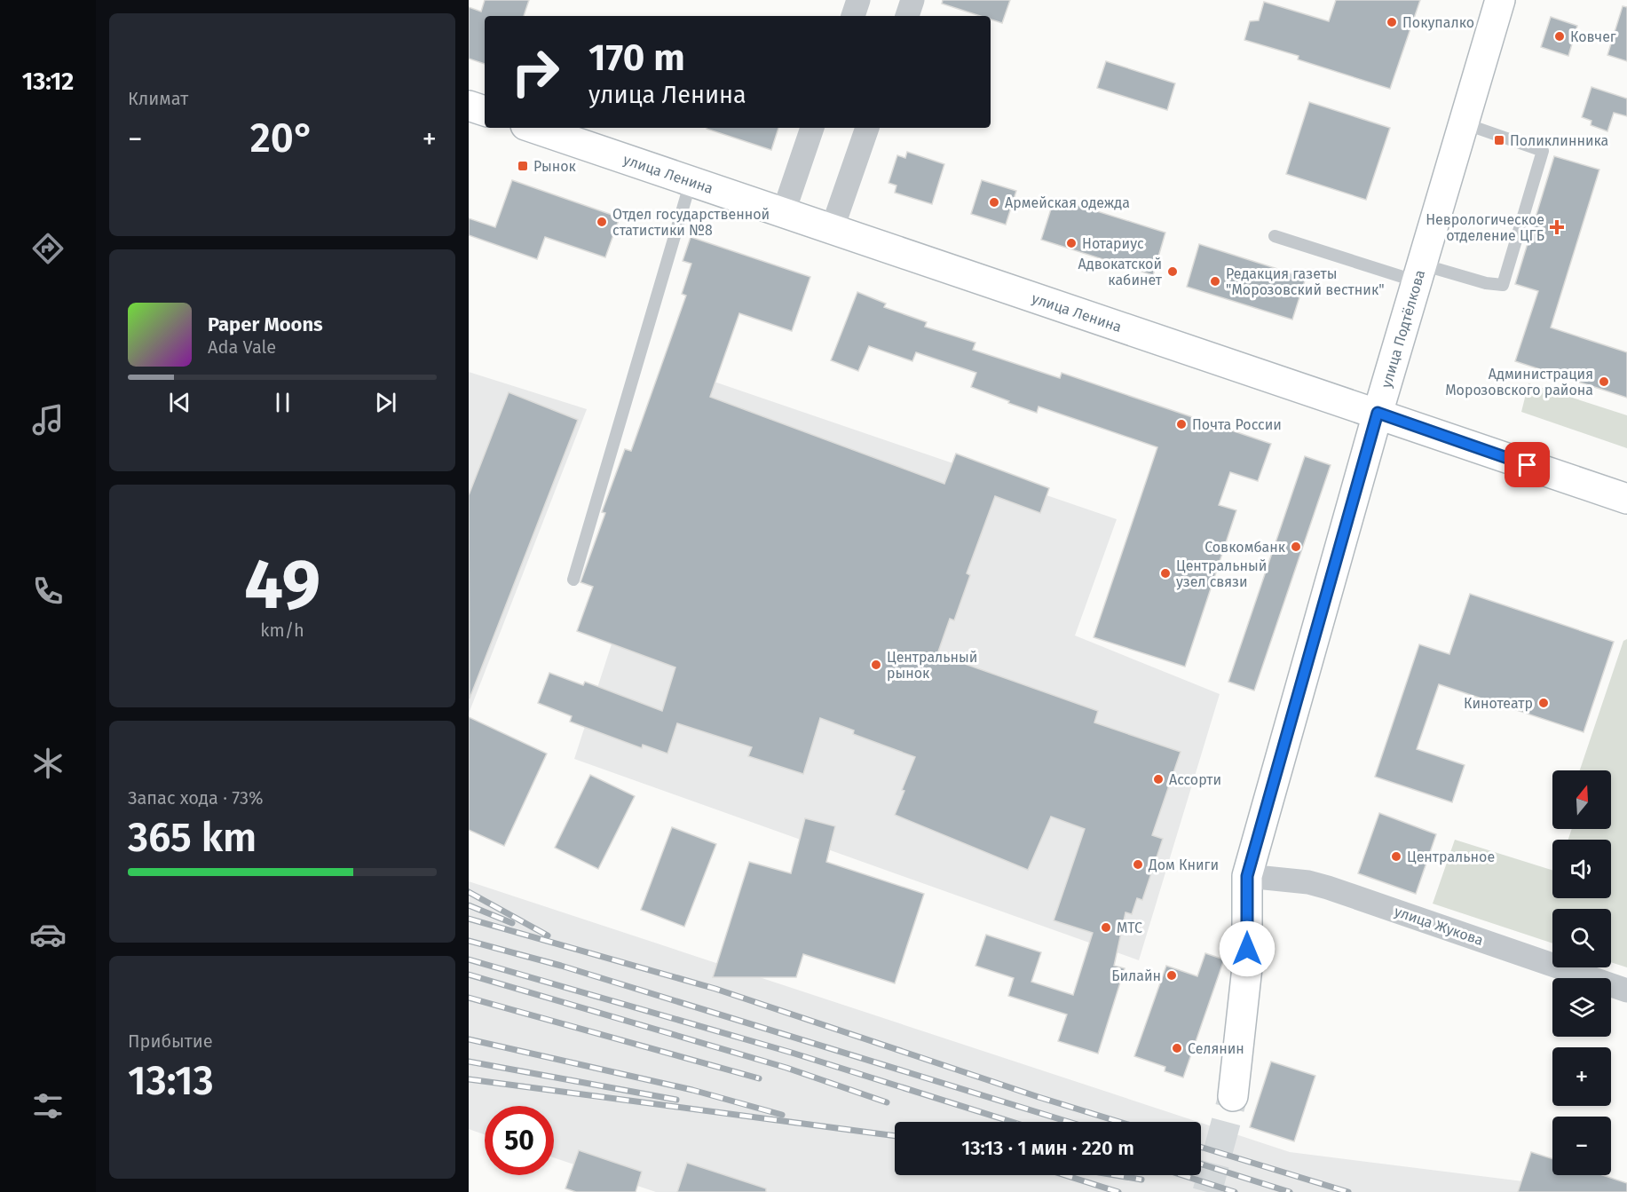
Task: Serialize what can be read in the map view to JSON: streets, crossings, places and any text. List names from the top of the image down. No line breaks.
{"streets":{"main road":["улица Ленина","улица Подтёлкова"],"street":["улица Жукова"]},"crossings":[["улица Ленина","улица Подтёлкова"],["улица Подтёлкова","улица Жукова"]],"places":{"other":["Покупалко","Ковчег","Армейская одежда","Отдел государственной статистики №8","Нотариус","Адвокатской кабинет","Редакция газеты \"Морозовский вестник\"","Администрация Морозовского района","Почта России","Совкомбанк","Центральный узел связи","Центральный рынок","Кинотеатр","Ассорти","Центральное","Дом Книги","МТС","Билайн","Селянин"],"transit":["Поликлинника","Рынок"],"health":["Неврологическое отделение ЦГБ"]},"north":"top","page":{"tabs":"13:12","tile":["Климат",["49","km/h"],["Запас хода · 73%","365 km"],["Прибытие","13:13"]],"turn":["170 m","улица Ленина"],"heat":["−","20°","+"],"song":["Paper Moons","Ada Vale"],"map_buttons":["+","−"],"limit":"50","trip":"13:13 · 1 мин · 220 m"}}
